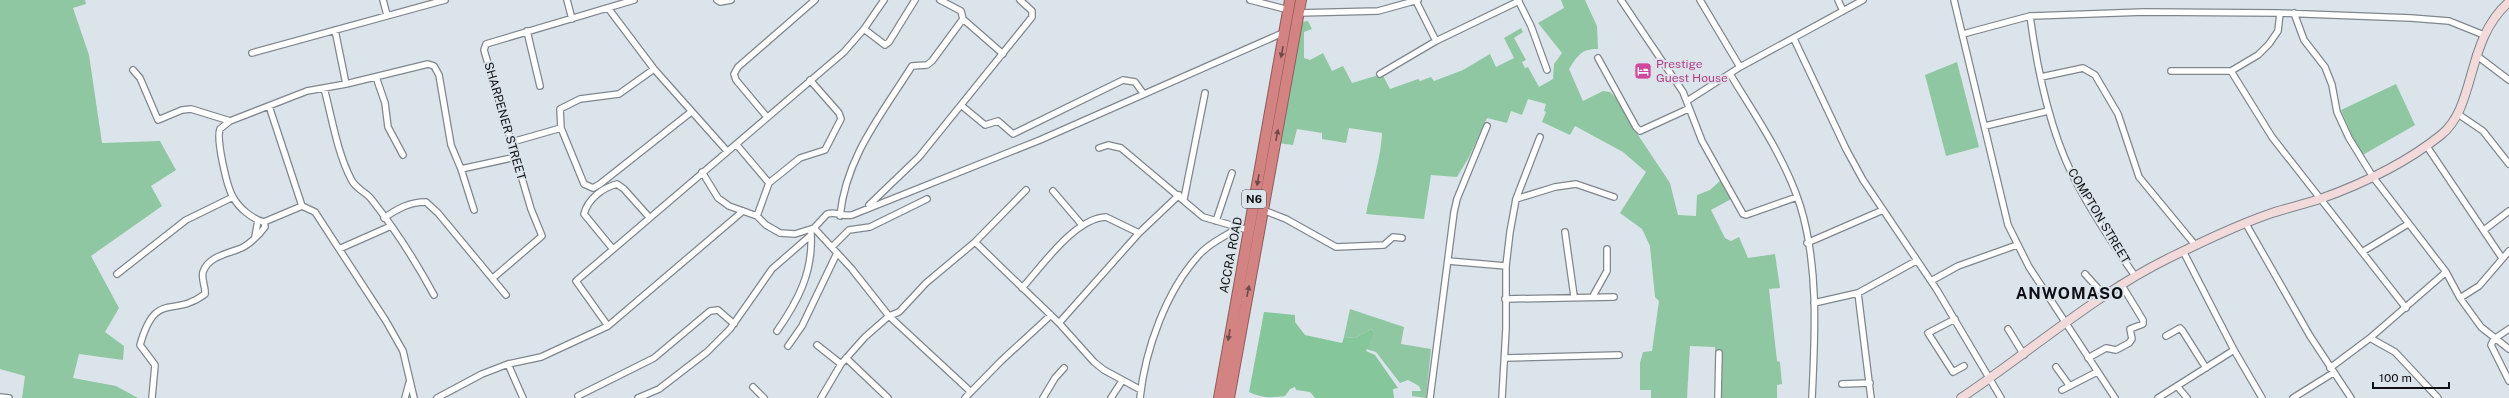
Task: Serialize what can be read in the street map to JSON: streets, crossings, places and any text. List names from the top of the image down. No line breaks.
{"streets":{"highway":["N6","ACCRA ROAD"],"street":["SHARPENER STREET","COMPTON STREET"]},"districts":["ANWOMASO"],"places":{"hotel":["Prestige Guest House"]},"scale_bar":"100 m"}
